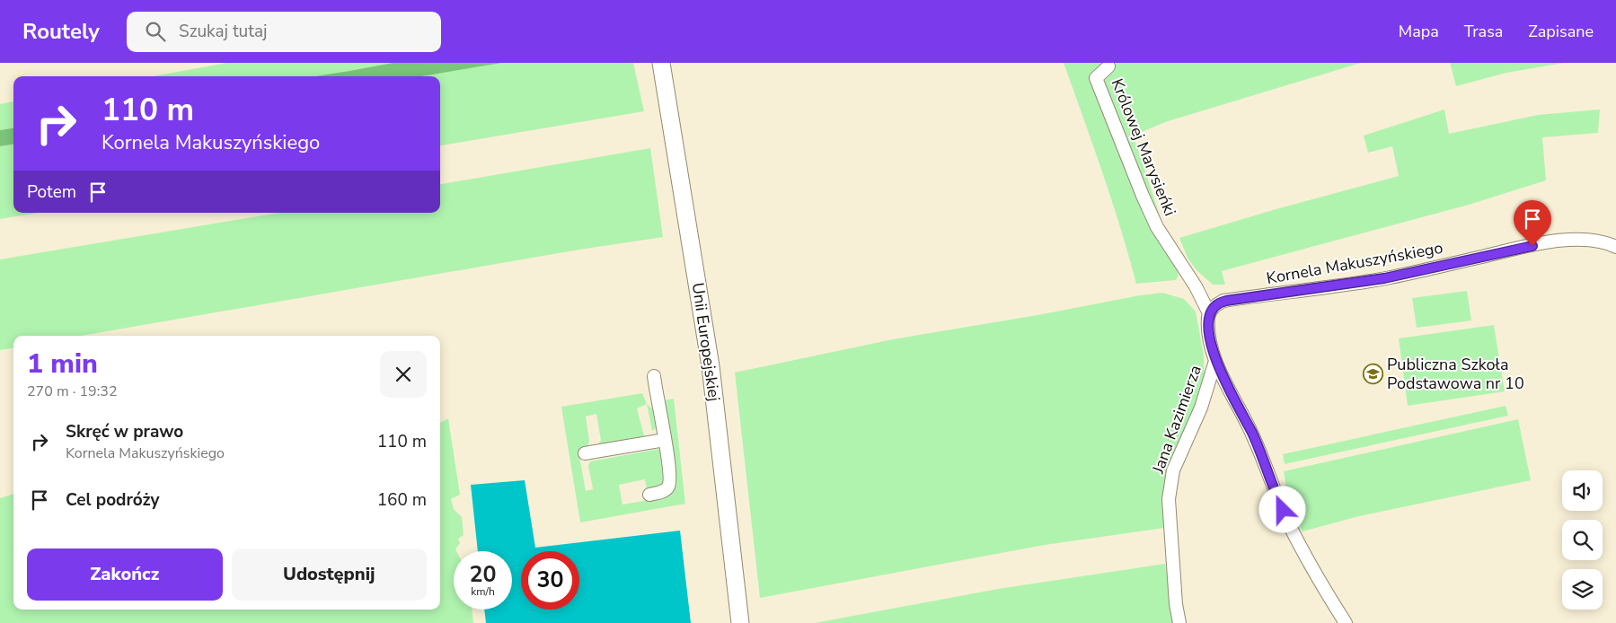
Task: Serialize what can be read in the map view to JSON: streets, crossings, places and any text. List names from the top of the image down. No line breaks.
{"streets":{"main road":["Unii Europejskiej"],"street":["Królowej Marysieńki","Kornela Makuszyńskiego","Jana Kazimierza"]},"crossings":[["Królowej Marysieńki","Kornela Makuszyńskiego"]],"places":{"school or university":["Publiczna Szkoła Podstawowa nr 10"]},"page":{"header":"Routely","search":"Szukaj tutaj","nav":["Mapa","Trasa","Zapisane"],"turn":["110 m","Kornela Makuszyńskiego"],"then":"Potem","heading":["1 min","270 m · 19:32"],"list":[{"name":"Skręć w prawo","note":"Kornela Makuszyńskiego","value":"110 m"},{"name":"Cel podróży","value":"160 m"}],"buttons":["Zakończ","Udostępnij"],"speed":"20 km/h","limit":"30"}}
